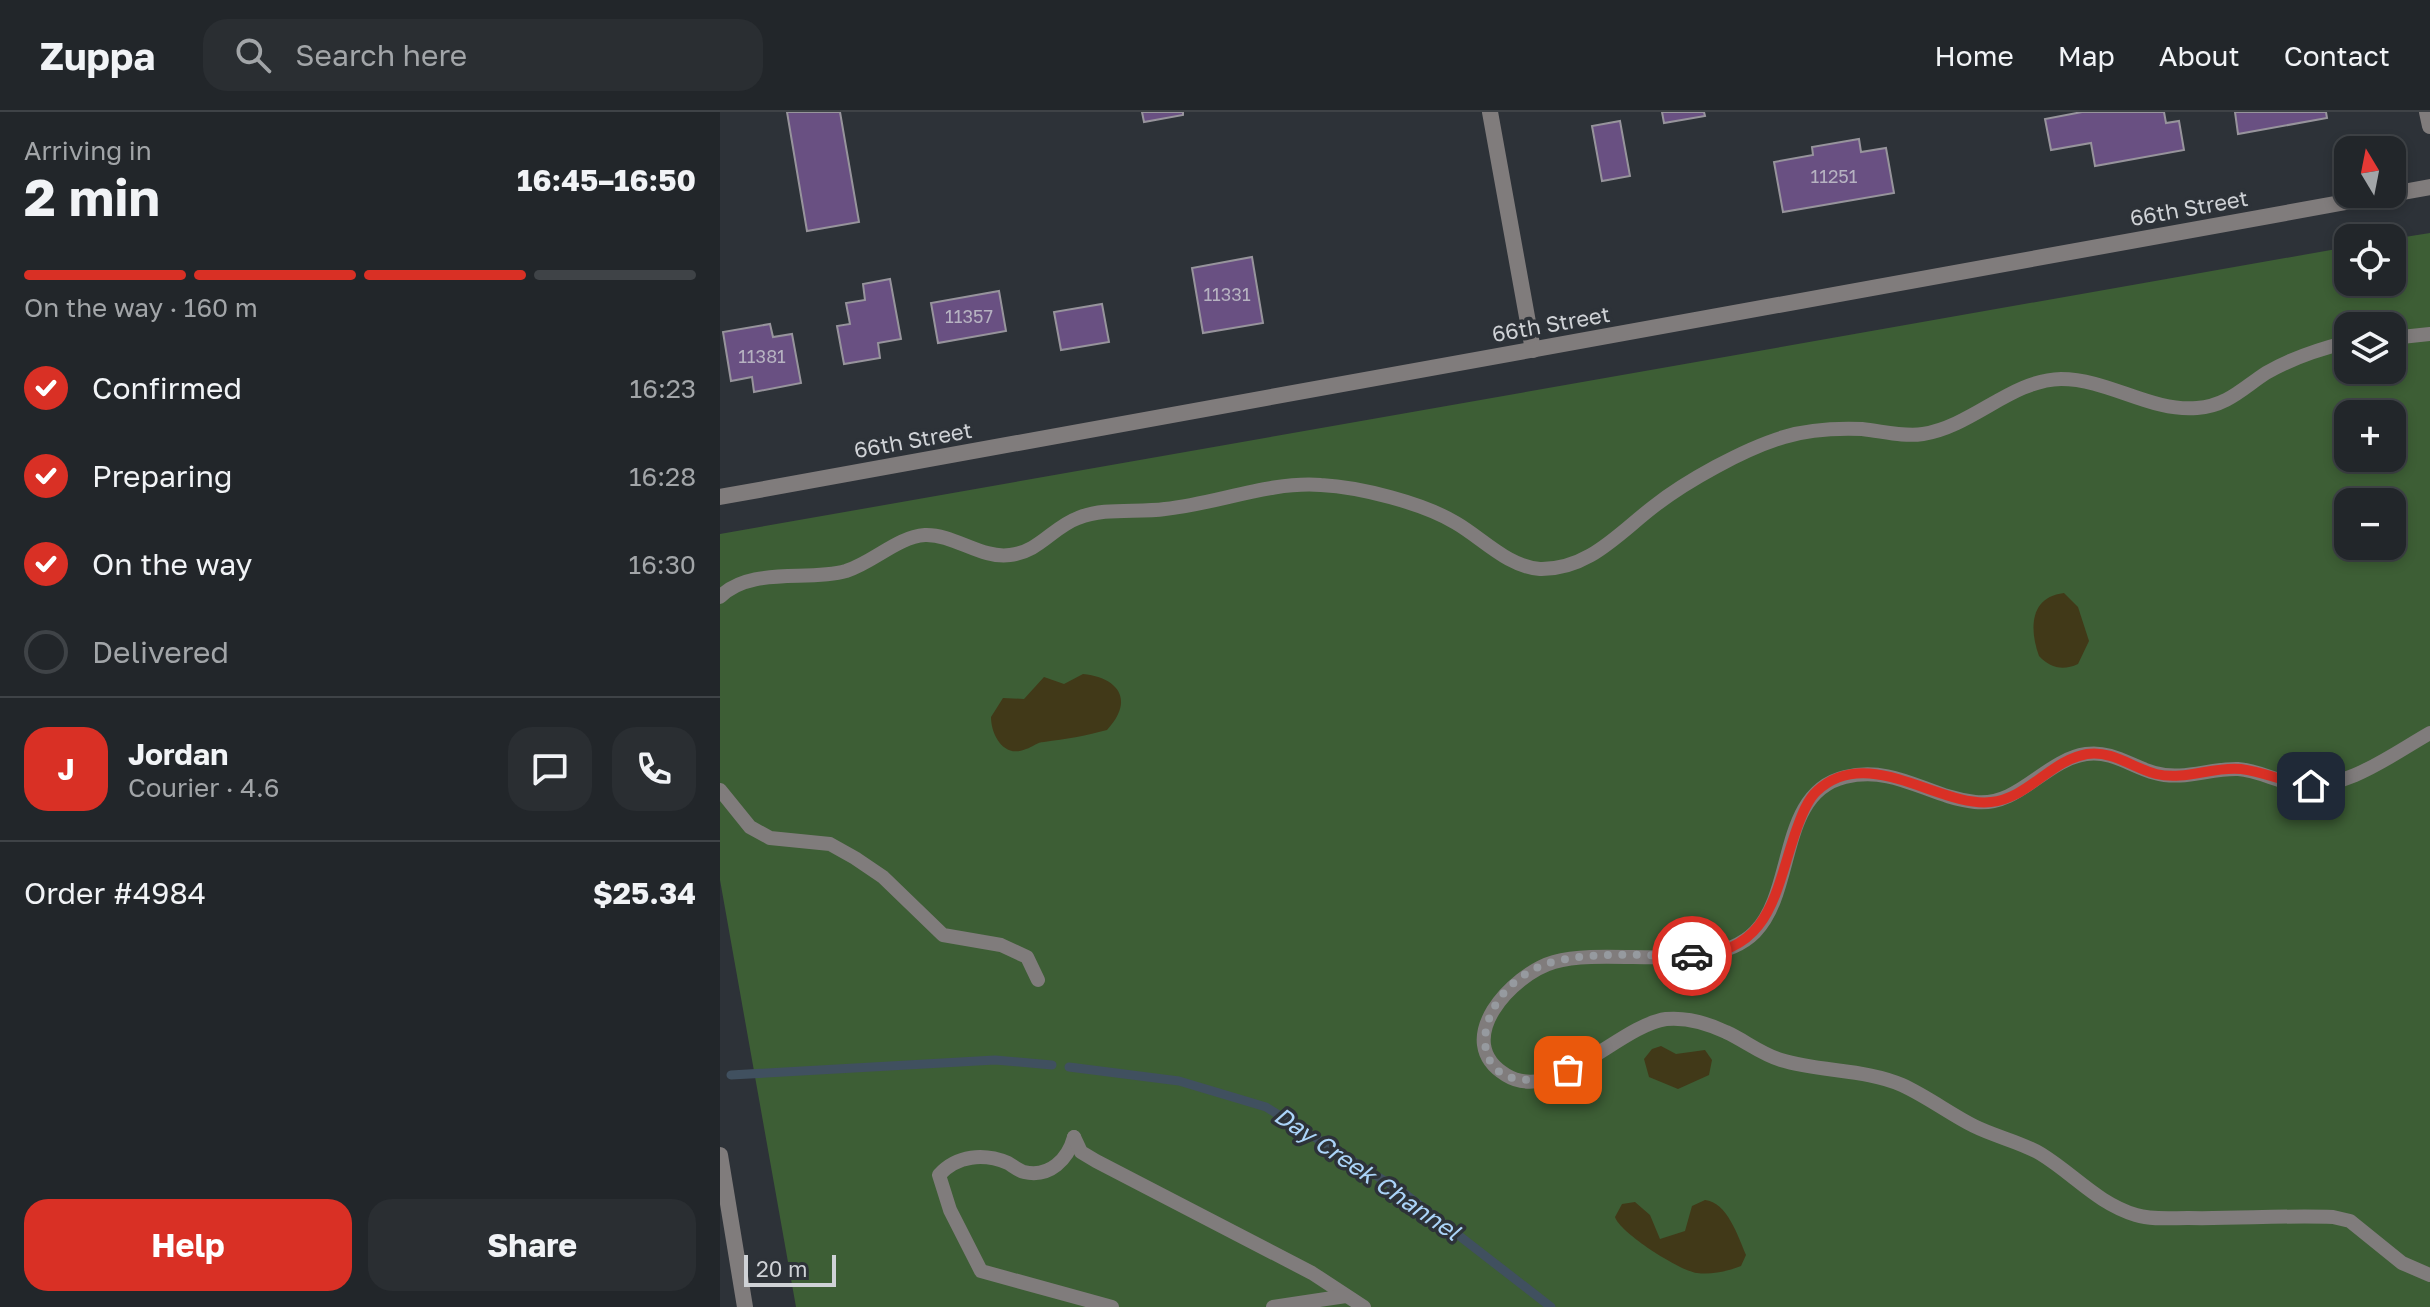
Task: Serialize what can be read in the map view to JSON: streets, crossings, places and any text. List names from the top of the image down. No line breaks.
{"streets":{"street":["66th Street"]},"water":["Day Creek Channel"],"house_numbers":["11251","11331","11357","11381"],"scale_bar":"20 m","north":"top","page":{"header":"Zuppa","search":"Search here","nav":["Home","Map","About","Contact"],"heading":["2 min","Arriving in","16:45–16:50"],"panel":["Jordan","Courier · 4.6","Order #4984","$25.34"],"map_buttons":["+","−"],"bar":"On the way · 160 m","list":[["Confirmed","16:23"],["Preparing","16:28"],["On the way","16:30"],"Delivered"],"round":"J","buttons":["Help","Share"],"scale":"20 m"}}
